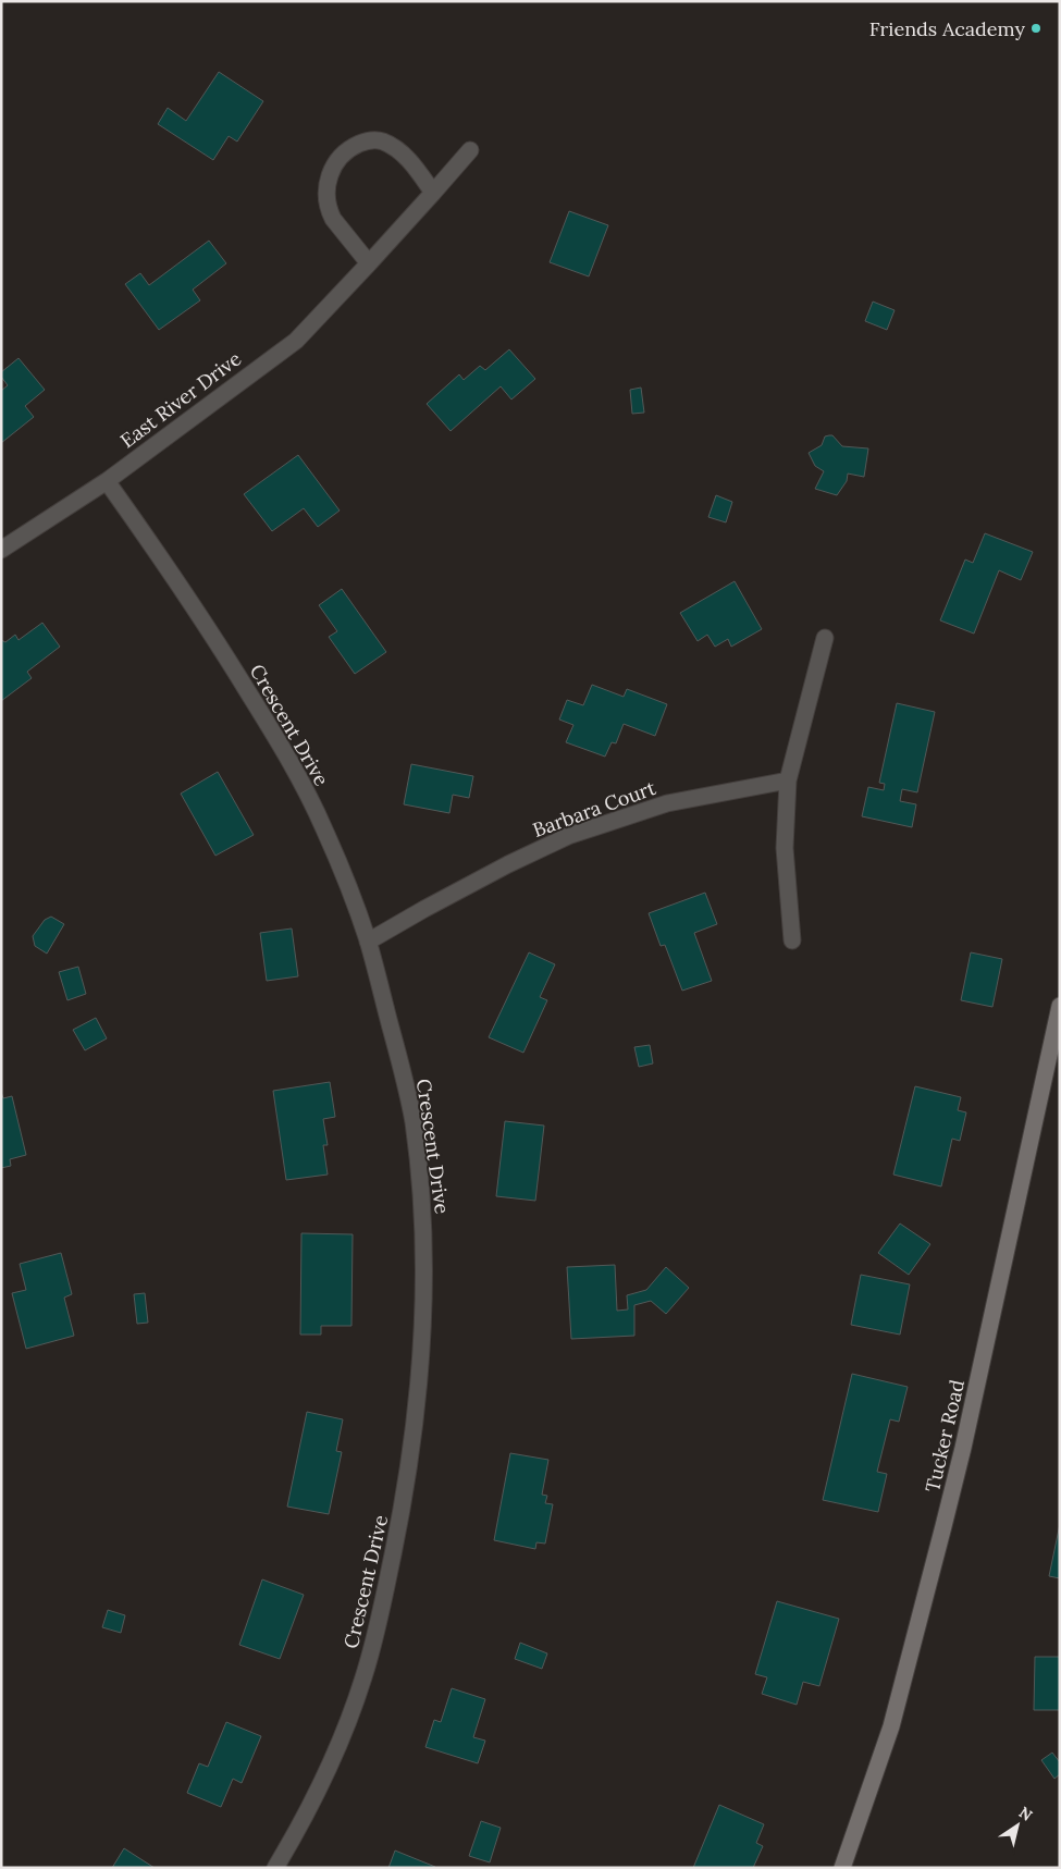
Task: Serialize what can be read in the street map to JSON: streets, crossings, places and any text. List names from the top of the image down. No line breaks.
{"streets":{"main road":["Tucker Road"],"street":["East River Drive","Crescent Drive","Barbara Court"]},"crossings":[["East River Drive","Crescent Drive"],["Crescent Drive","Barbara Court"]],"places":["Friends Academy"],"north":"top right"}
